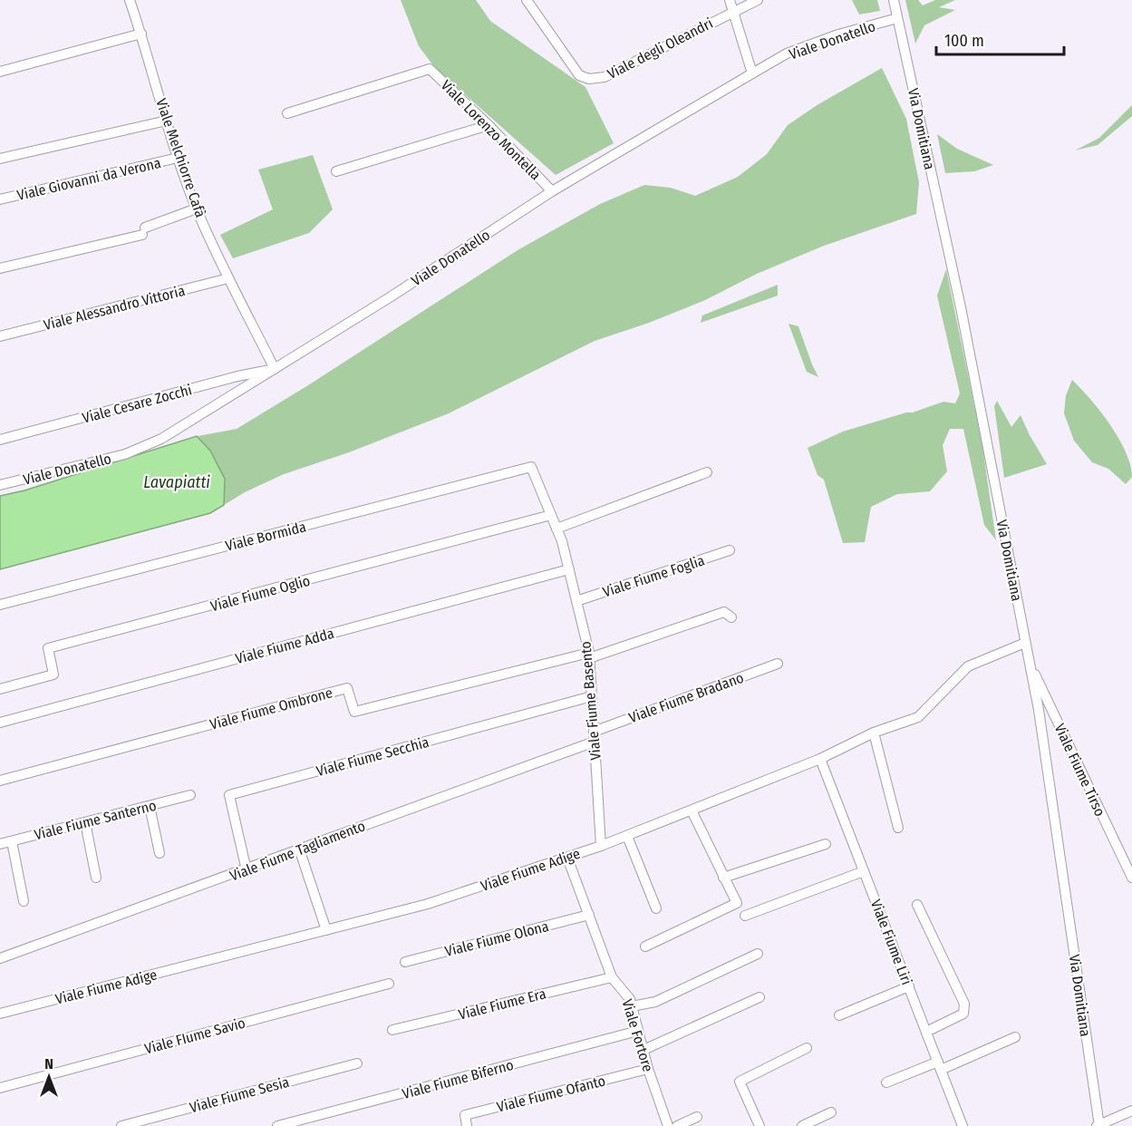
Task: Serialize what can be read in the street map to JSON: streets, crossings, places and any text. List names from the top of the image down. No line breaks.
{"streets":{"street":["Viale Donatello","Viale degli Oleandri","Via Domitiana","Viale Lorenzo Montella","Viale Melchiorre Cafà","Viale Giovanni da Verona","Viale Alessandro Vittoria","Viale Cesare Zocchi","Viale Bormida","Viale Fiume Foglia","Viale Fiume Oglio","Viale Fiume Adda","Viale Fiume Bradano","Viale Fiume Basento","Viale Fiume Ombrone","Viale Fiume Secchia","Viale Fiume Tirso","Viale Fiume Santerno","Viale Fiume Tagliamento","Viale Fiume Adige","Viale Fiume Olona","Viale Fiume Liri","Viale Fiume Era","Viale FIume Savio","Viale Fortore","Viale Fiume Biferno","Viale Fiume Ofanto","Viale Fiume Sesia"]},"crossings":[["Viale Donatello","Via Domitiana"],["Viale Donatello","Viale Lorenzo Montella"],["Viale Donatello","Viale Melchiorre Cafà"],["Viale Donatello","Viale Cesare Zocchi"],["Via Domitiana","Viale Fiume Tirso"],["Via Domitiana","Viale Fiume Adige"],["Viale Melchiorre Cafà","Viale Giovanni da Verona"],["Viale Melchiorre Cafà","Viale Alessandro Vittoria"],["Viale Melchiorre Cafà","Viale Cesare Zocchi"],["Viale Bormida","Viale Fiume Basento"],["Viale Fiume Foglia","Viale Fiume Basento"],["Viale Fiume Oglio","Viale Fiume Basento"],["Viale Fiume Adda","Viale Fiume Basento"],["Viale Fiume Bradano","Viale Fiume Basento"],["Viale Fiume Bradano","Viale Fiume Tagliamento"],["Viale Fiume Basento","Viale Fiume Ombrone"],["Viale Fiume Basento","Viale Fiume Secchia"],["Viale Fiume Basento","Viale Fiume Tagliamento"],["Viale Fiume Basento","Viale Fiume Adige"],["Viale Fiume Secchia","Viale Fiume Tagliamento"],["Viale Fiume Adige","Viale Fiume Liri"],["Viale Fiume Adige","Viale Fortore"],["Viale Fiume Olona","Viale Fortore"],["Viale Fiume Era","Viale Fortore"],["Viale Fortore","Viale Fiume Biferno"],["Viale Fortore","Viale Fiume Ofanto"]],"water":["Lavapiatti"],"scale_bar":"100 m","north":"top"}
